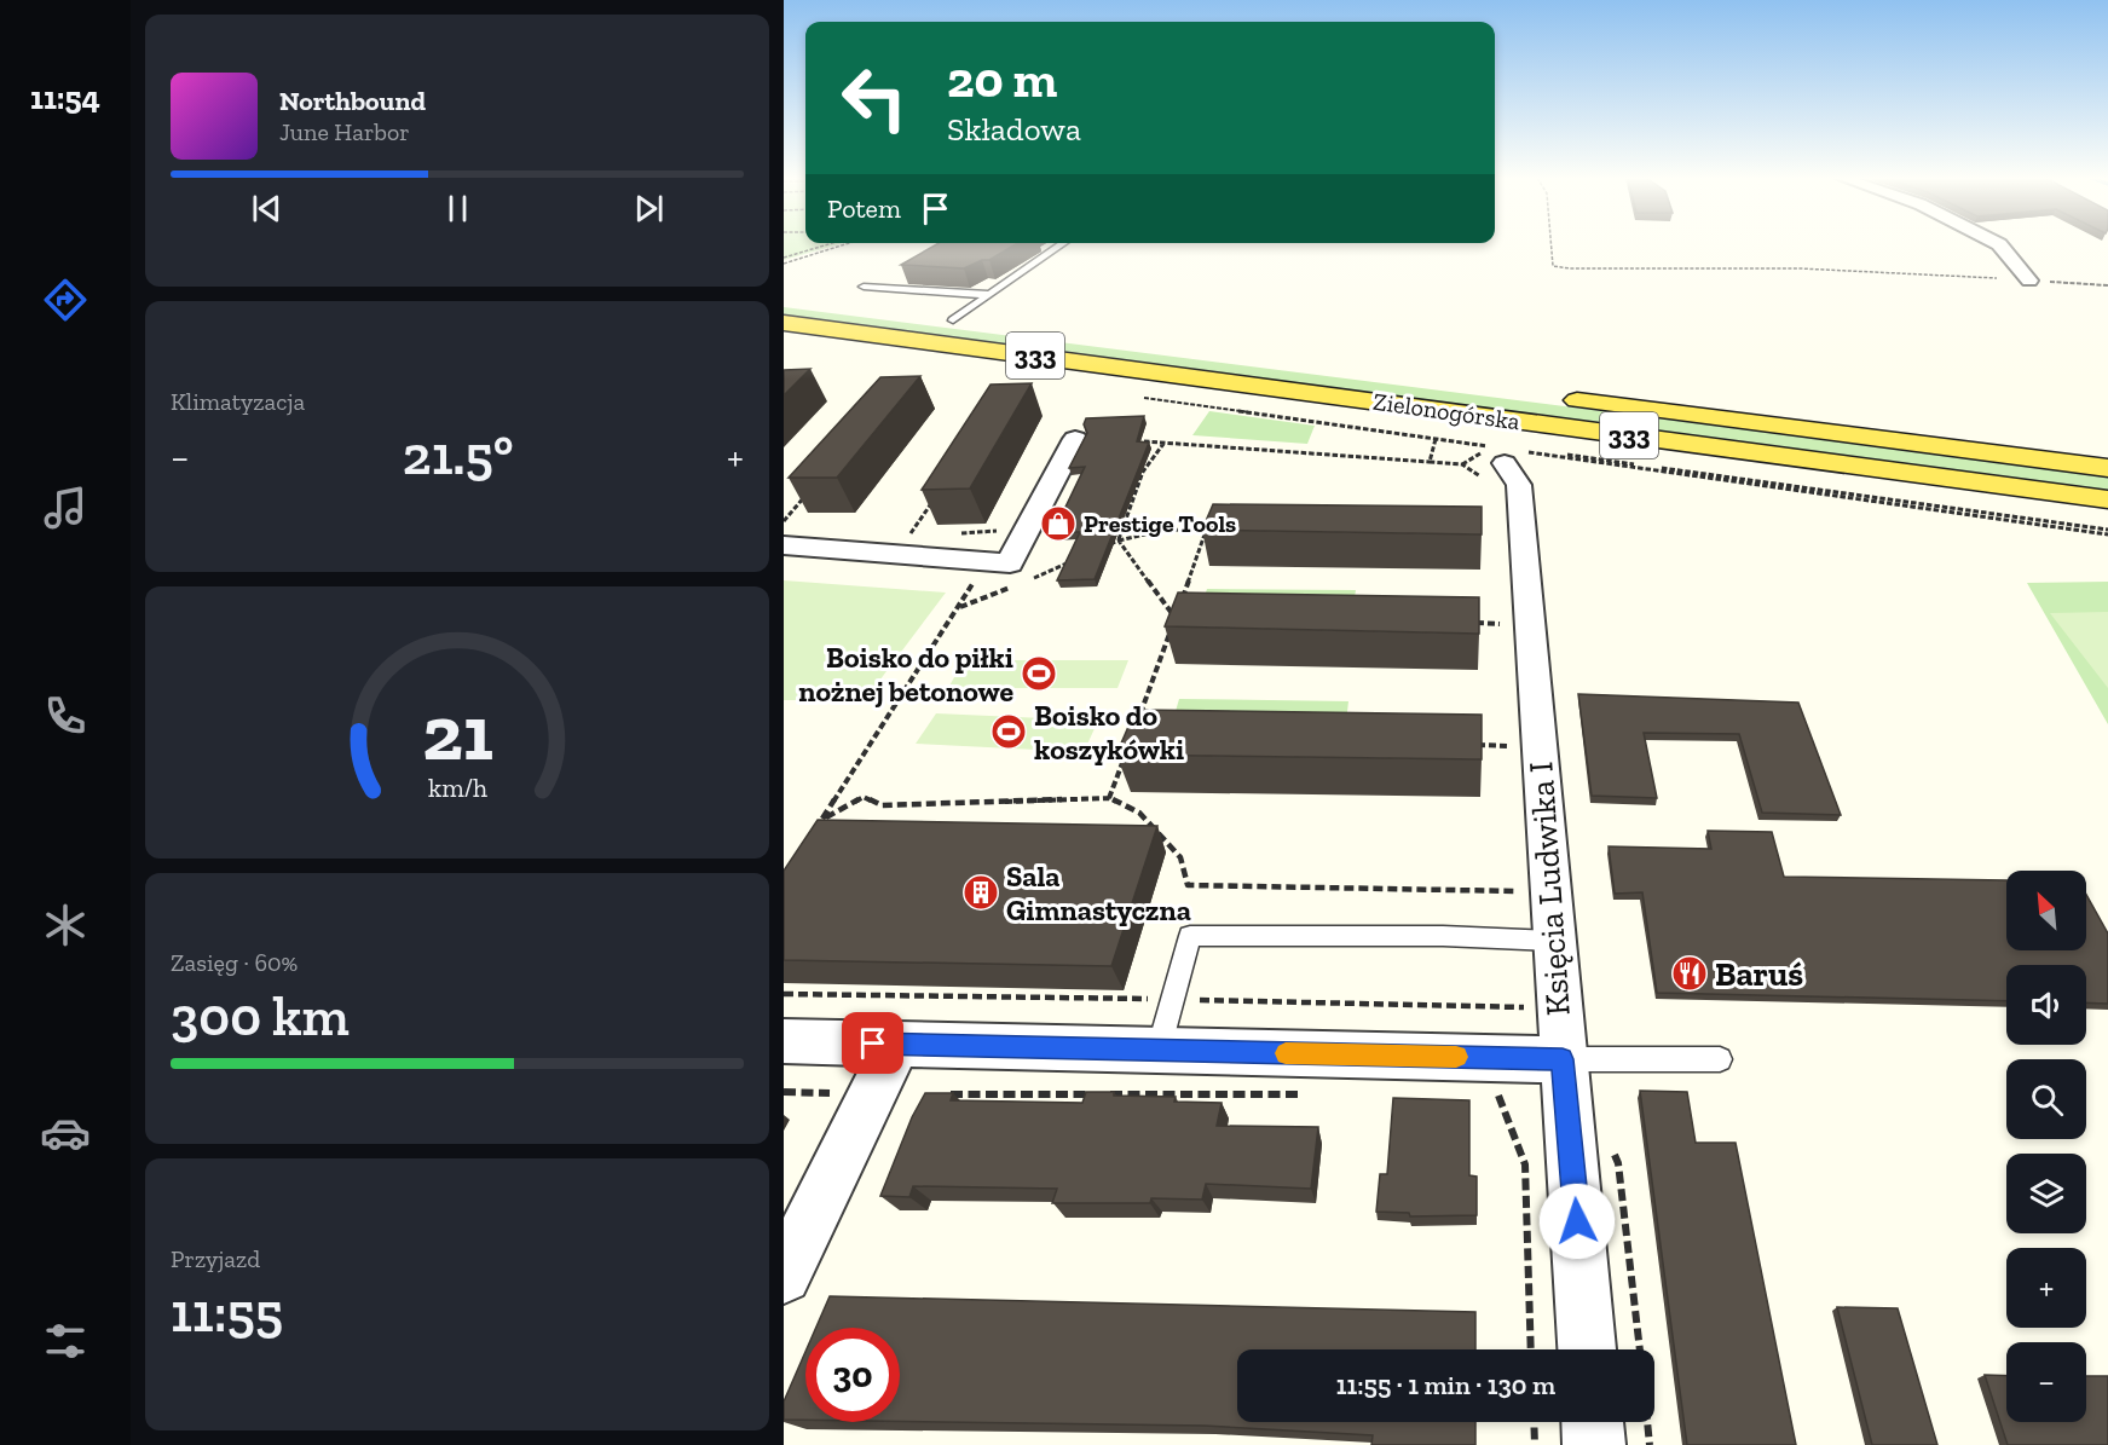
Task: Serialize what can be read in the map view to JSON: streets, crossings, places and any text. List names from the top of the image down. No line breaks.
{"streets":{"main road":["333","Zielonogórska"],"street":["Księcia Ludwika I"]},"places":{"shop":["Prestige Tools"],"sports":["Boisko do piłki nożnej betonowe","Boisko do koszykówki"],"building":["Sala Gimnastyczna"],"restaurant":["Baruś"]},"north":"top left","page":{"tabs":"11:54","turn":["20 m","Składowa"],"song":["Northbound","June Harbor"],"then":"Potem","tile":["Klimatyzacja",["Zasięg · 60%","300 km"],["Przyjazd","11:55"]],"heat":["−","21.5°","+"],"map_buttons":["+","−"],"limit":"30","trip":"11:55 · 1 min · 130 m","gauge":["21","km/h"]}}
